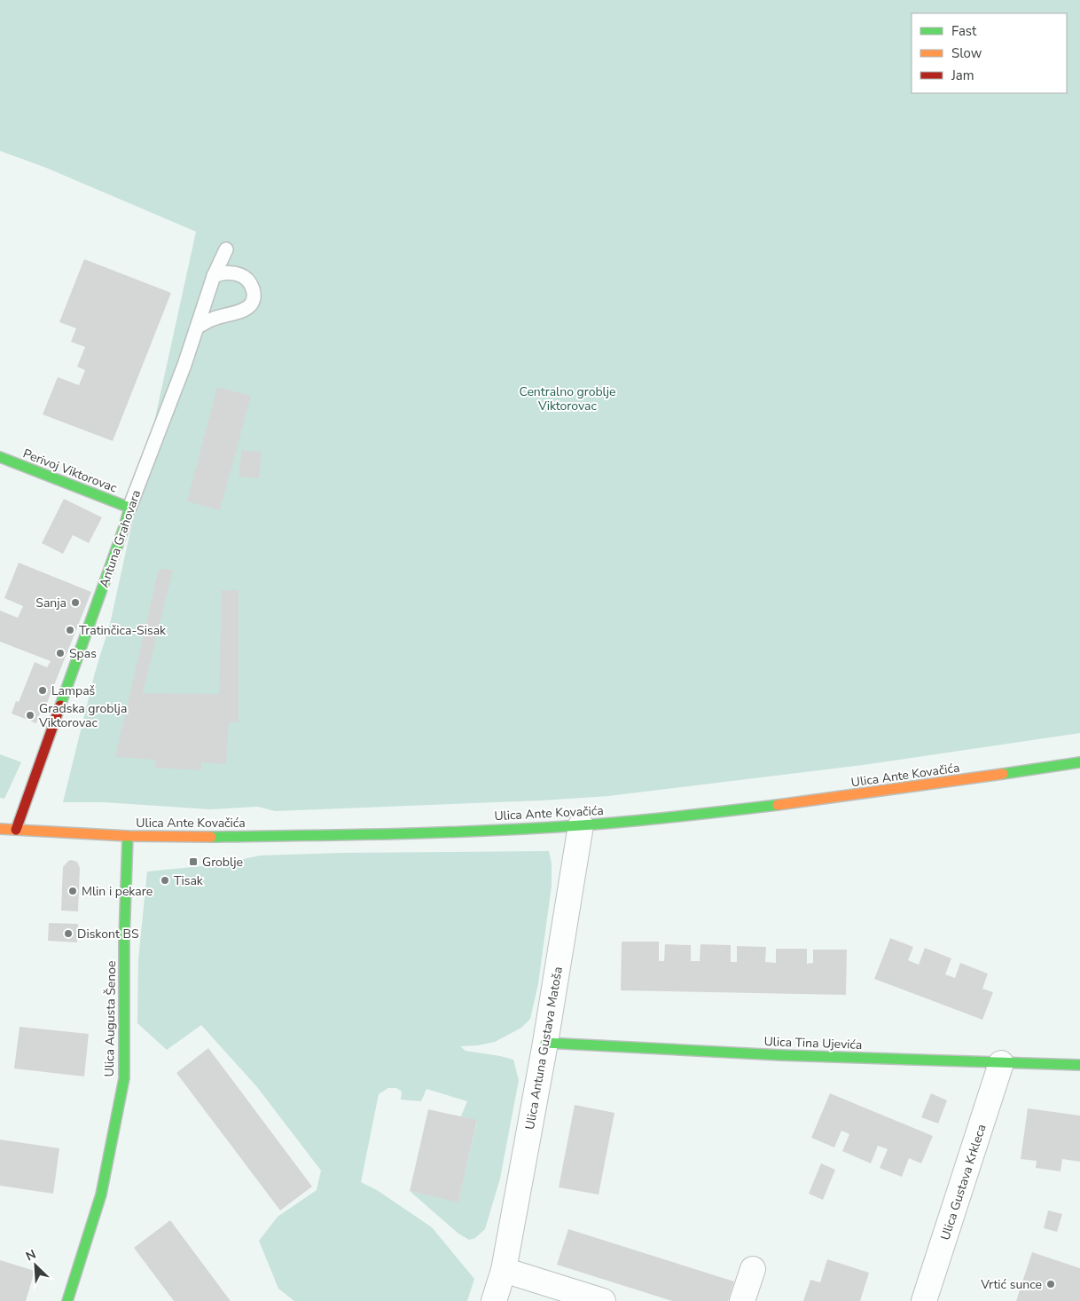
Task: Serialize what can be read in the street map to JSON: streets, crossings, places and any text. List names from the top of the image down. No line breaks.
{"streets":{"street":["Perivoj Viktorovac","Antuna Grahovara","Ulica Ante Kovačića","Ulica Augusta Šenoe","Ulica Tina Ujevića","Ulica Antuna Gustava Matoša","Ulica Gustava Krkleca"]},"crossings":[["Perivoj Viktorovac","Antuna Grahovara"],["Antuna Grahovara","Ulica Ante Kovačića"],["Ulica Ante Kovačića","Ulica Augusta Šenoe"],["Ulica Ante Kovačića","Ulica Antuna Gustava Matoša"],["Ulica Tina Ujevića","Ulica Antuna Gustava Matoša"],["Ulica Tina Ujevića","Ulica Gustava Krkleca"]],"parks":["Centralno groblje Viktorovac"],"places":{"other":["Sanja","Tratinčica-Sisak","Spas","Lampaš","Gradska groblja Viktorovac","Tisak","Mlin i pekare","Diskont BS","Vrtić sunce"],"transit":["Groblje"]},"legend":["Fast","Slow","Jam"],"north":"top left"}
